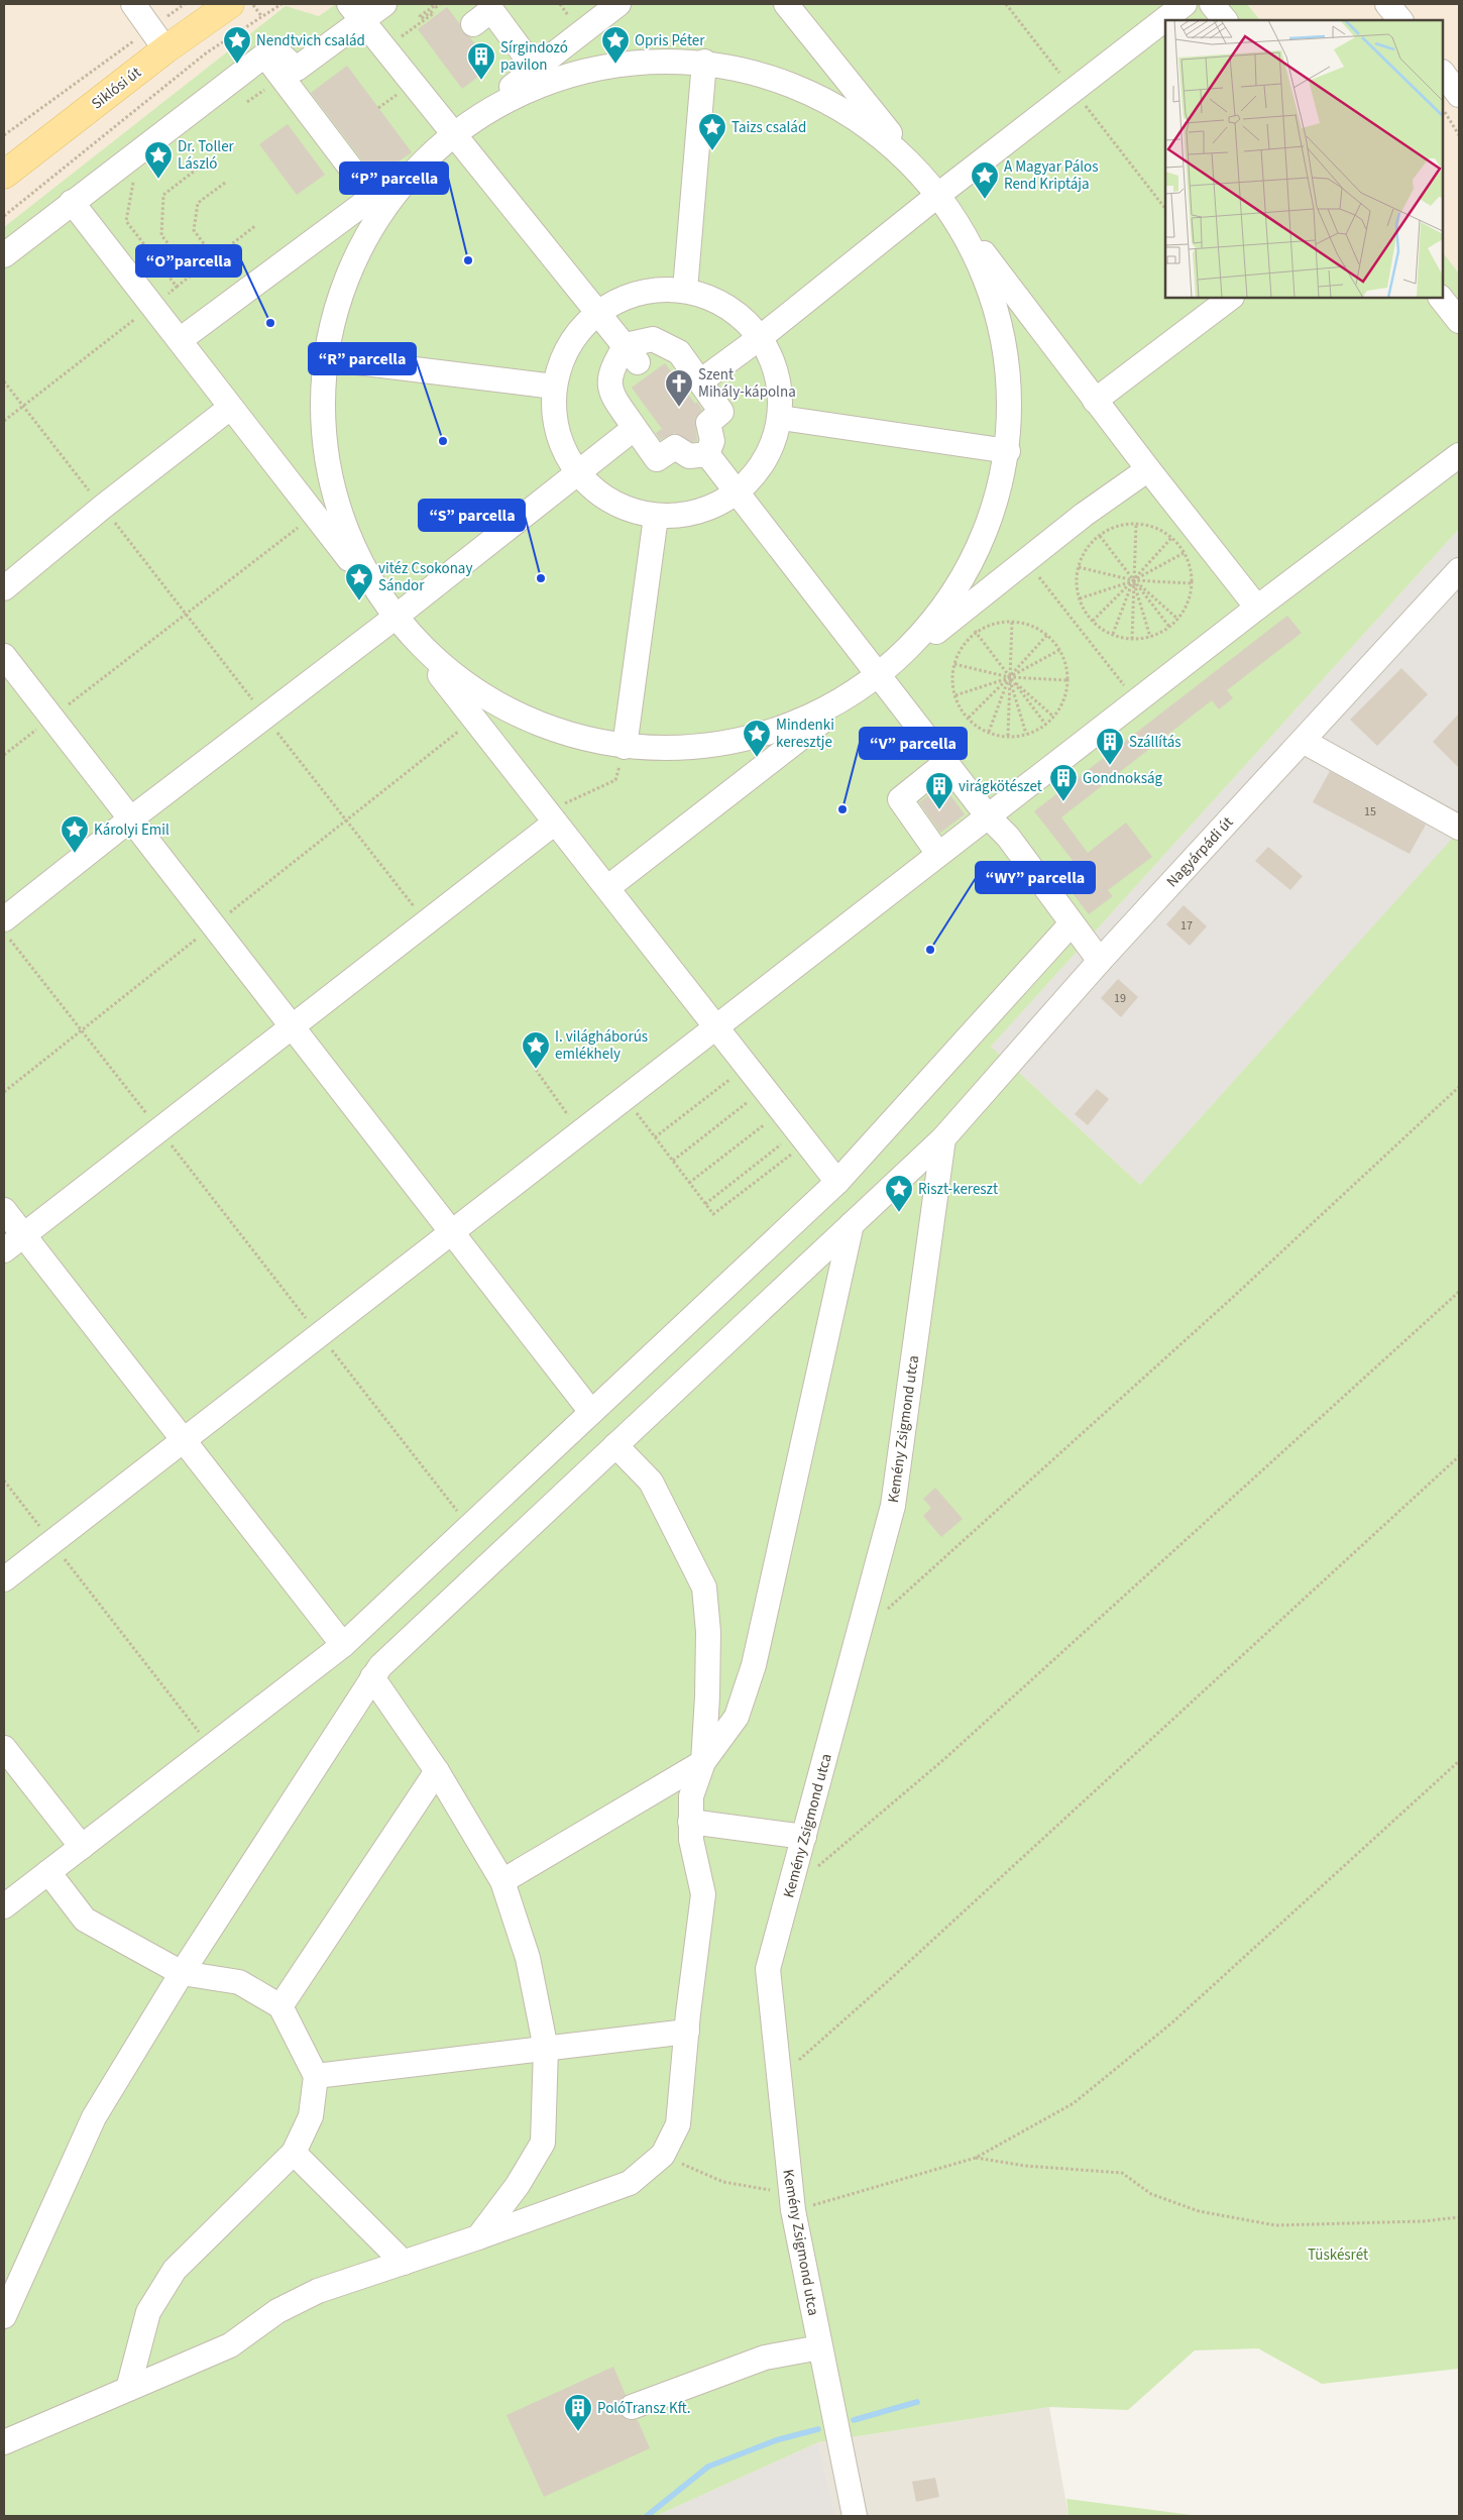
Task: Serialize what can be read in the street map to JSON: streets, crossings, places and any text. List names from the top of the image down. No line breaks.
{"streets":{"main road":["Siklósi út"],"street":["Nagyárpádi út","Kemény Zsigmond utca"]},"crossings":[["Nagyárpádi út","Kemény Zsigmond utca"]],"parks":["Tüskésrét"],"places":{"place":["Nendtvich család","Opris Péter","Taizs család","Dr. Toller László","A Magyar Pálos Rend Kriptája","vitéz Csokonay Sándor","Mindenki keresztje","Károlyi Emil","I. világháborús emlékhely","Riszt-kereszt"],"building":["Sírgindozó pavilon","Szállítás","Gondnokság","virágkötészet","PolóTransz Kft."],"other":["“P” parcella","“O”parcella","“R” parcella","“S” parcella","“V” parcella","“WY” parcella"],"church":["Szent Mihály-kápolna"]},"house_numbers":["15","17","19"]}
